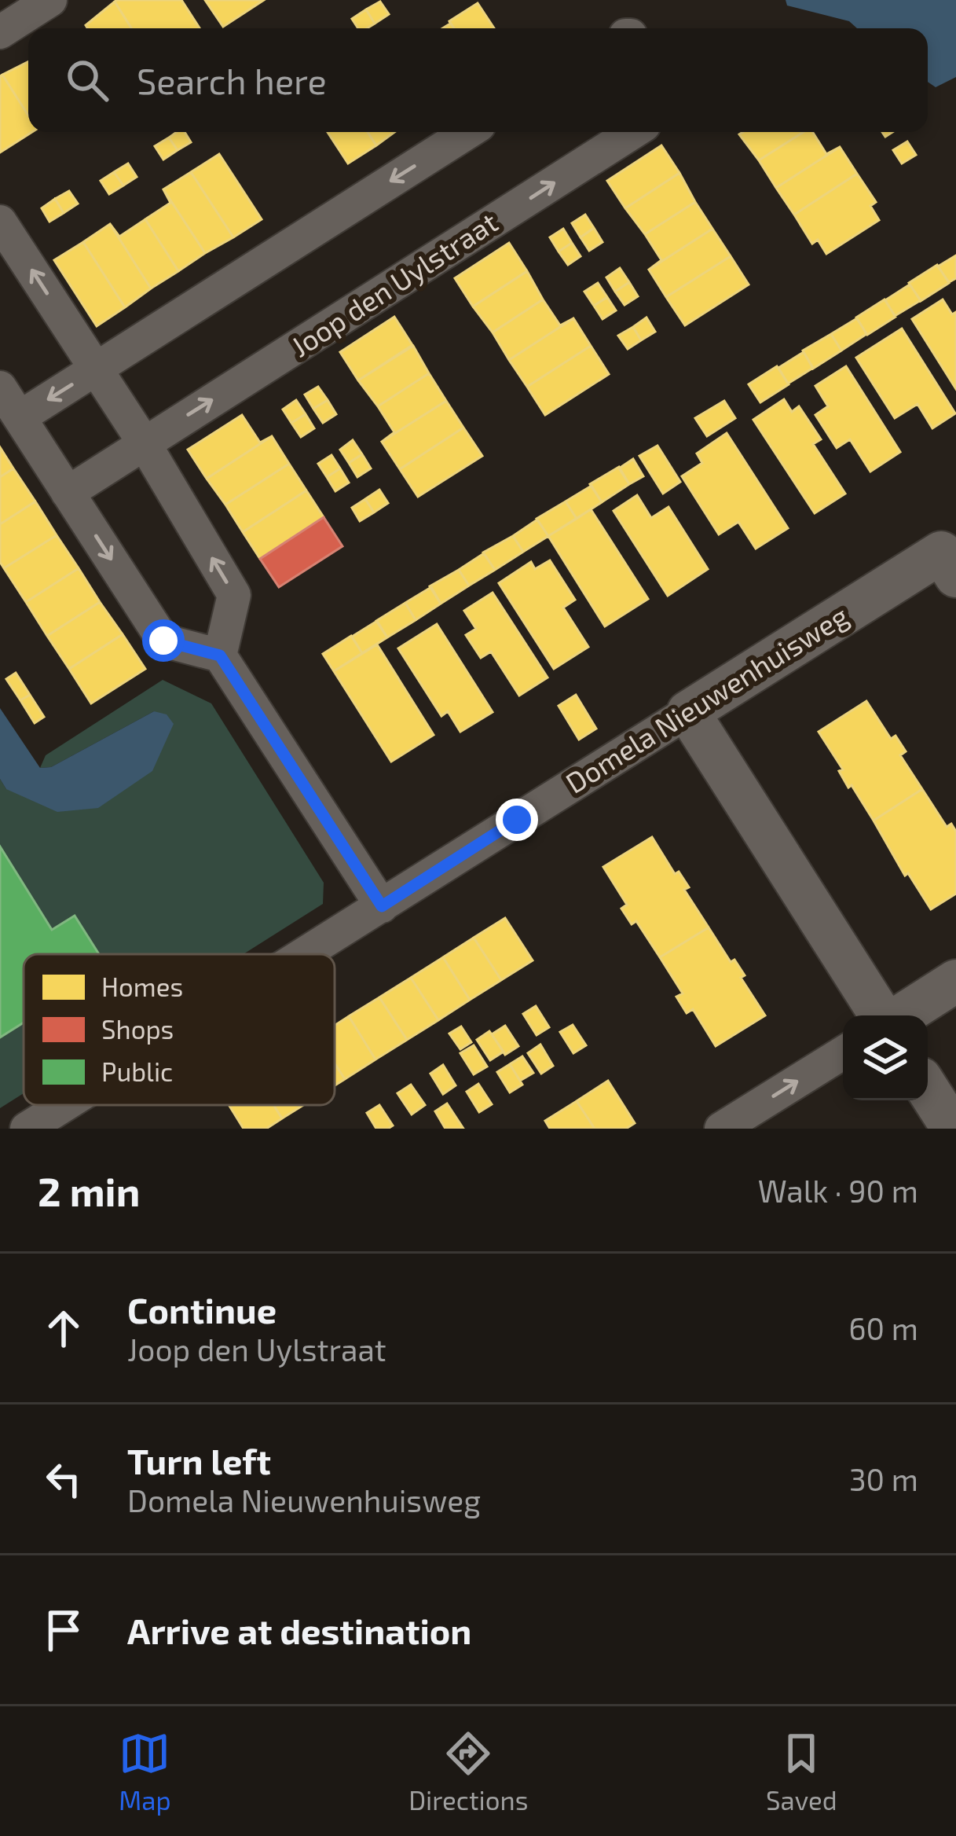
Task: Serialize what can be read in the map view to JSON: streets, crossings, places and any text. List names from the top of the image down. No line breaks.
{"streets":{"street":["Joop den Uylstraat","Domela Nieuwenhuisweg"]},"legend":["Homes","Shops","Public"],"page":{"search":"Search here","heading":["2 min","Walk · 90 m"],"list":[["Continue","Joop den Uylstraat","60 m"],["Turn left","Domela Nieuwenhuisweg","30 m"],"Arrive at destination"],"nav":["Map","Directions","Saved"]}}
